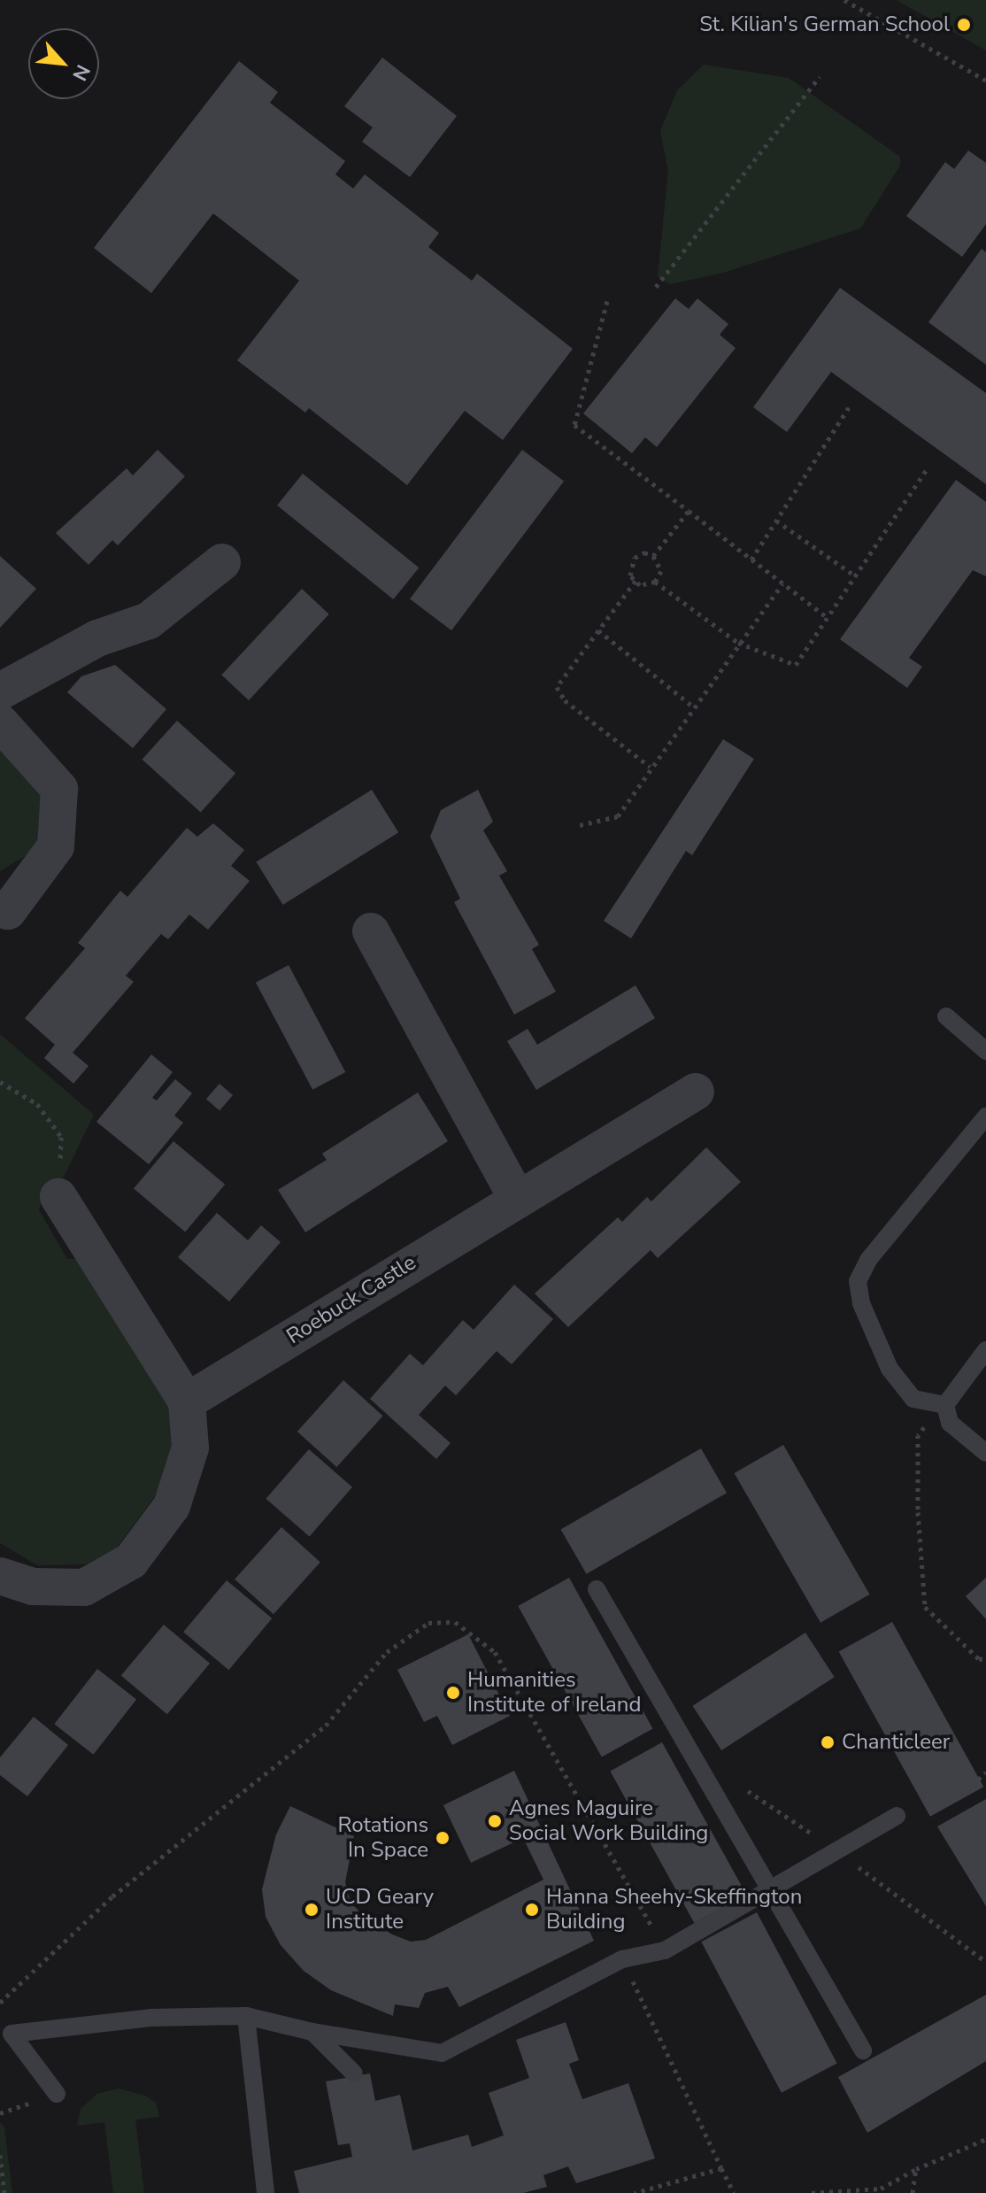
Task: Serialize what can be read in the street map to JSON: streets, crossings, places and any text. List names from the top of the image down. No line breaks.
{"streets":{"street":["Roebuck Castle"]},"places":["St. Kilian's German School","Humanities Institute of Ireland","Chanticleer","Agnes Maguire Social Work Building","Rotations In Space","UCD Geary Institute","Hanna Sheehy-Skeffington Building"],"north":"bottom right"}
